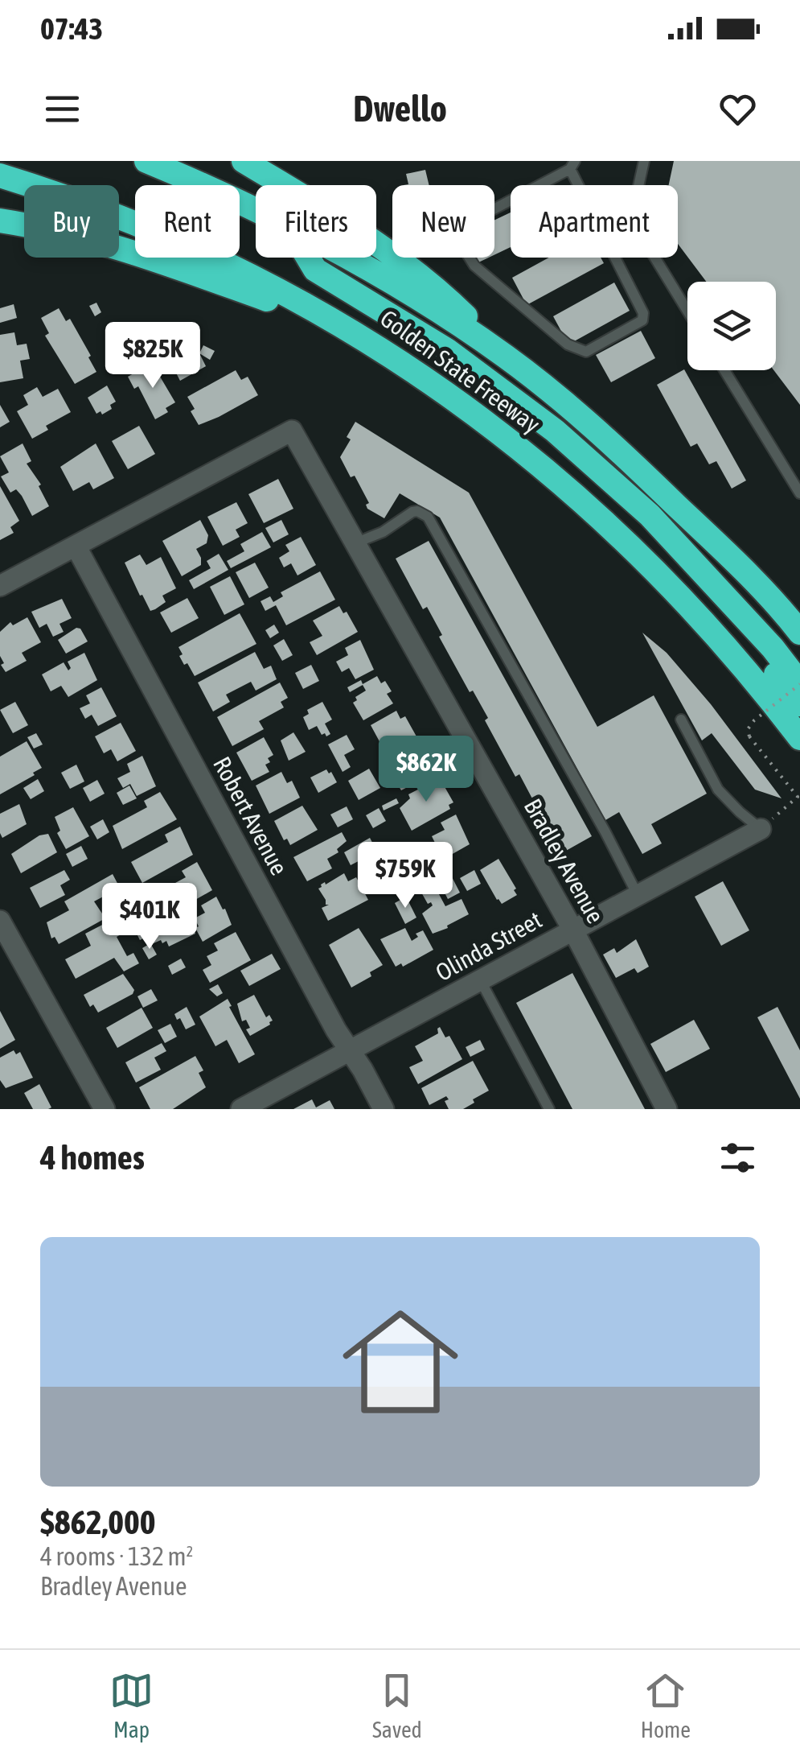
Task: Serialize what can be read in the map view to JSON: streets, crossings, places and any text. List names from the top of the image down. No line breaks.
{"streets":{"highway":["Golden State Freeway"],"street":["Robert Avenue","Bradley Avenue","Olinda Street"]},"crossings":[["Robert Avenue","Bradley Avenue"],["Robert Avenue","Olinda Street"],["Bradley Avenue","Olinda Street"]],"page":{"status":"07:43","header":"Dwello","chip":["Buy","Rent","Filters","New","Apartment"],"price":["$825K","$862K","$759K","$401K"],"heading":"4 homes","list":[{"name":"$862,000","note":"4 rooms · 132 m² · Bradley Avenue"}],"tabs":["Map","Saved","Home"]}}
